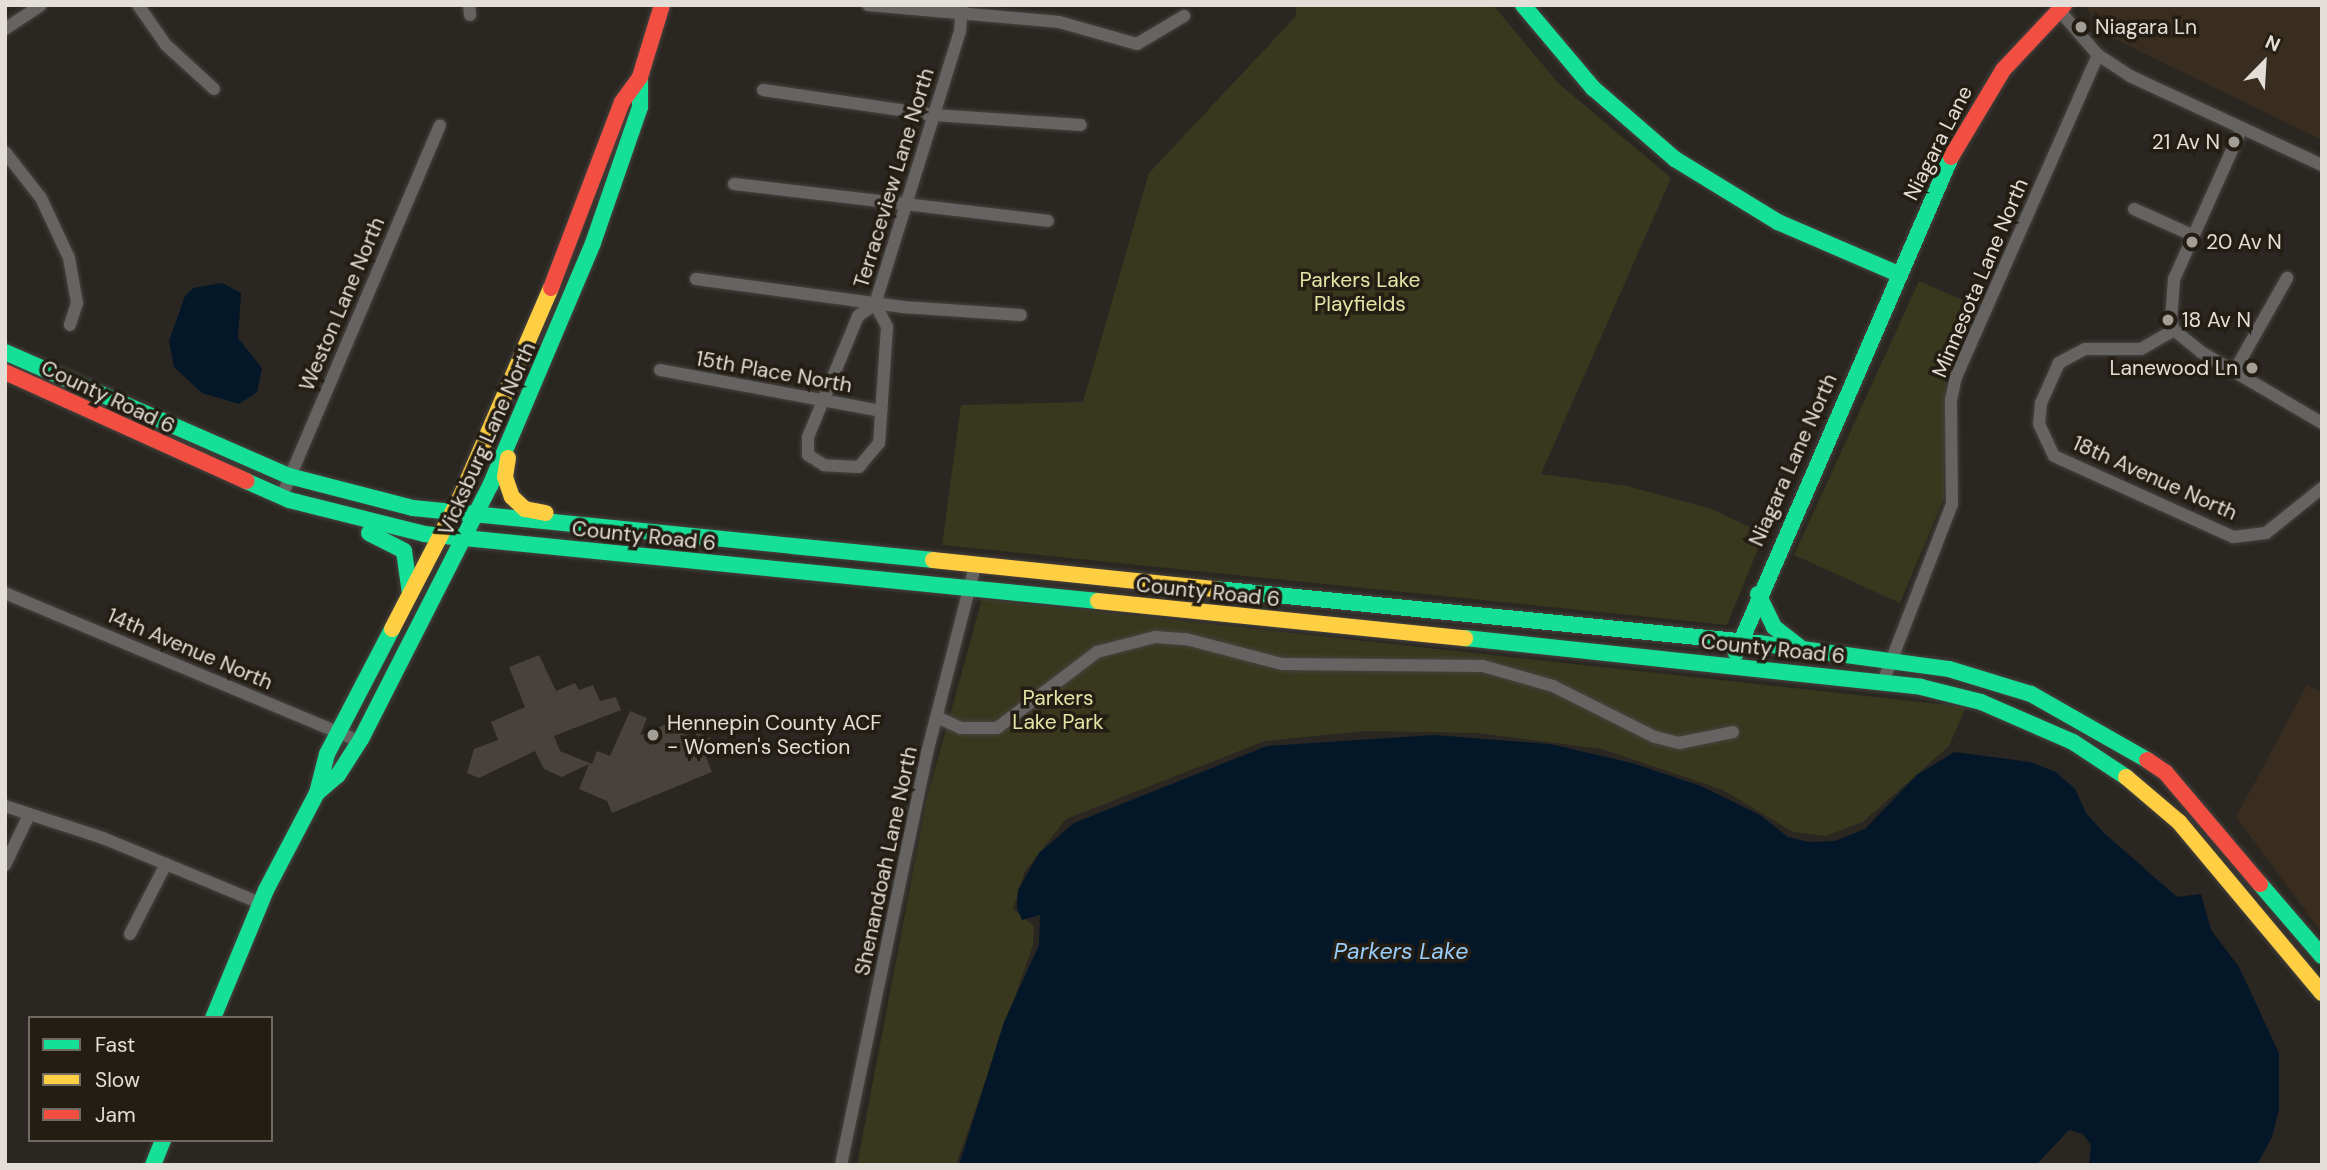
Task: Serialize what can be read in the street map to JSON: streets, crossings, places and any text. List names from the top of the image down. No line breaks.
{"streets":{"main road":["Niagara Lane","County Road 6","Vicksburg Lane North","Niagara Lane North"],"street":["Terraceview Lane North","Minnesota Lane North","Weston Lane North","15th Place North","18th Avenue North","14th Avenue North","Shenandoah Lane North"]},"crossings":[["Niagara Lane","Niagara Lane North"],["Terraceview Lane North","15th Place North"],["Minnesota Lane North","County Road 6"],["Weston Lane North","County Road 6"],["County Road 6","Vicksburg Lane North"],["County Road 6","Niagara Lane North"],["County Road 6","Shenandoah Lane North"],["Vicksburg Lane North","14th Avenue North"]],"water":["Parkers Lake"],"parks":["Parkers Lake Playfields","Parkers Lake Park"],"places":["Niagara Ln","21 Av N","20 Av N","18 Av N","Lanewood Ln","Hennepin County ACF - Women's Section"],"legend":["Fast","Slow","Jam"],"north":"top right"}
